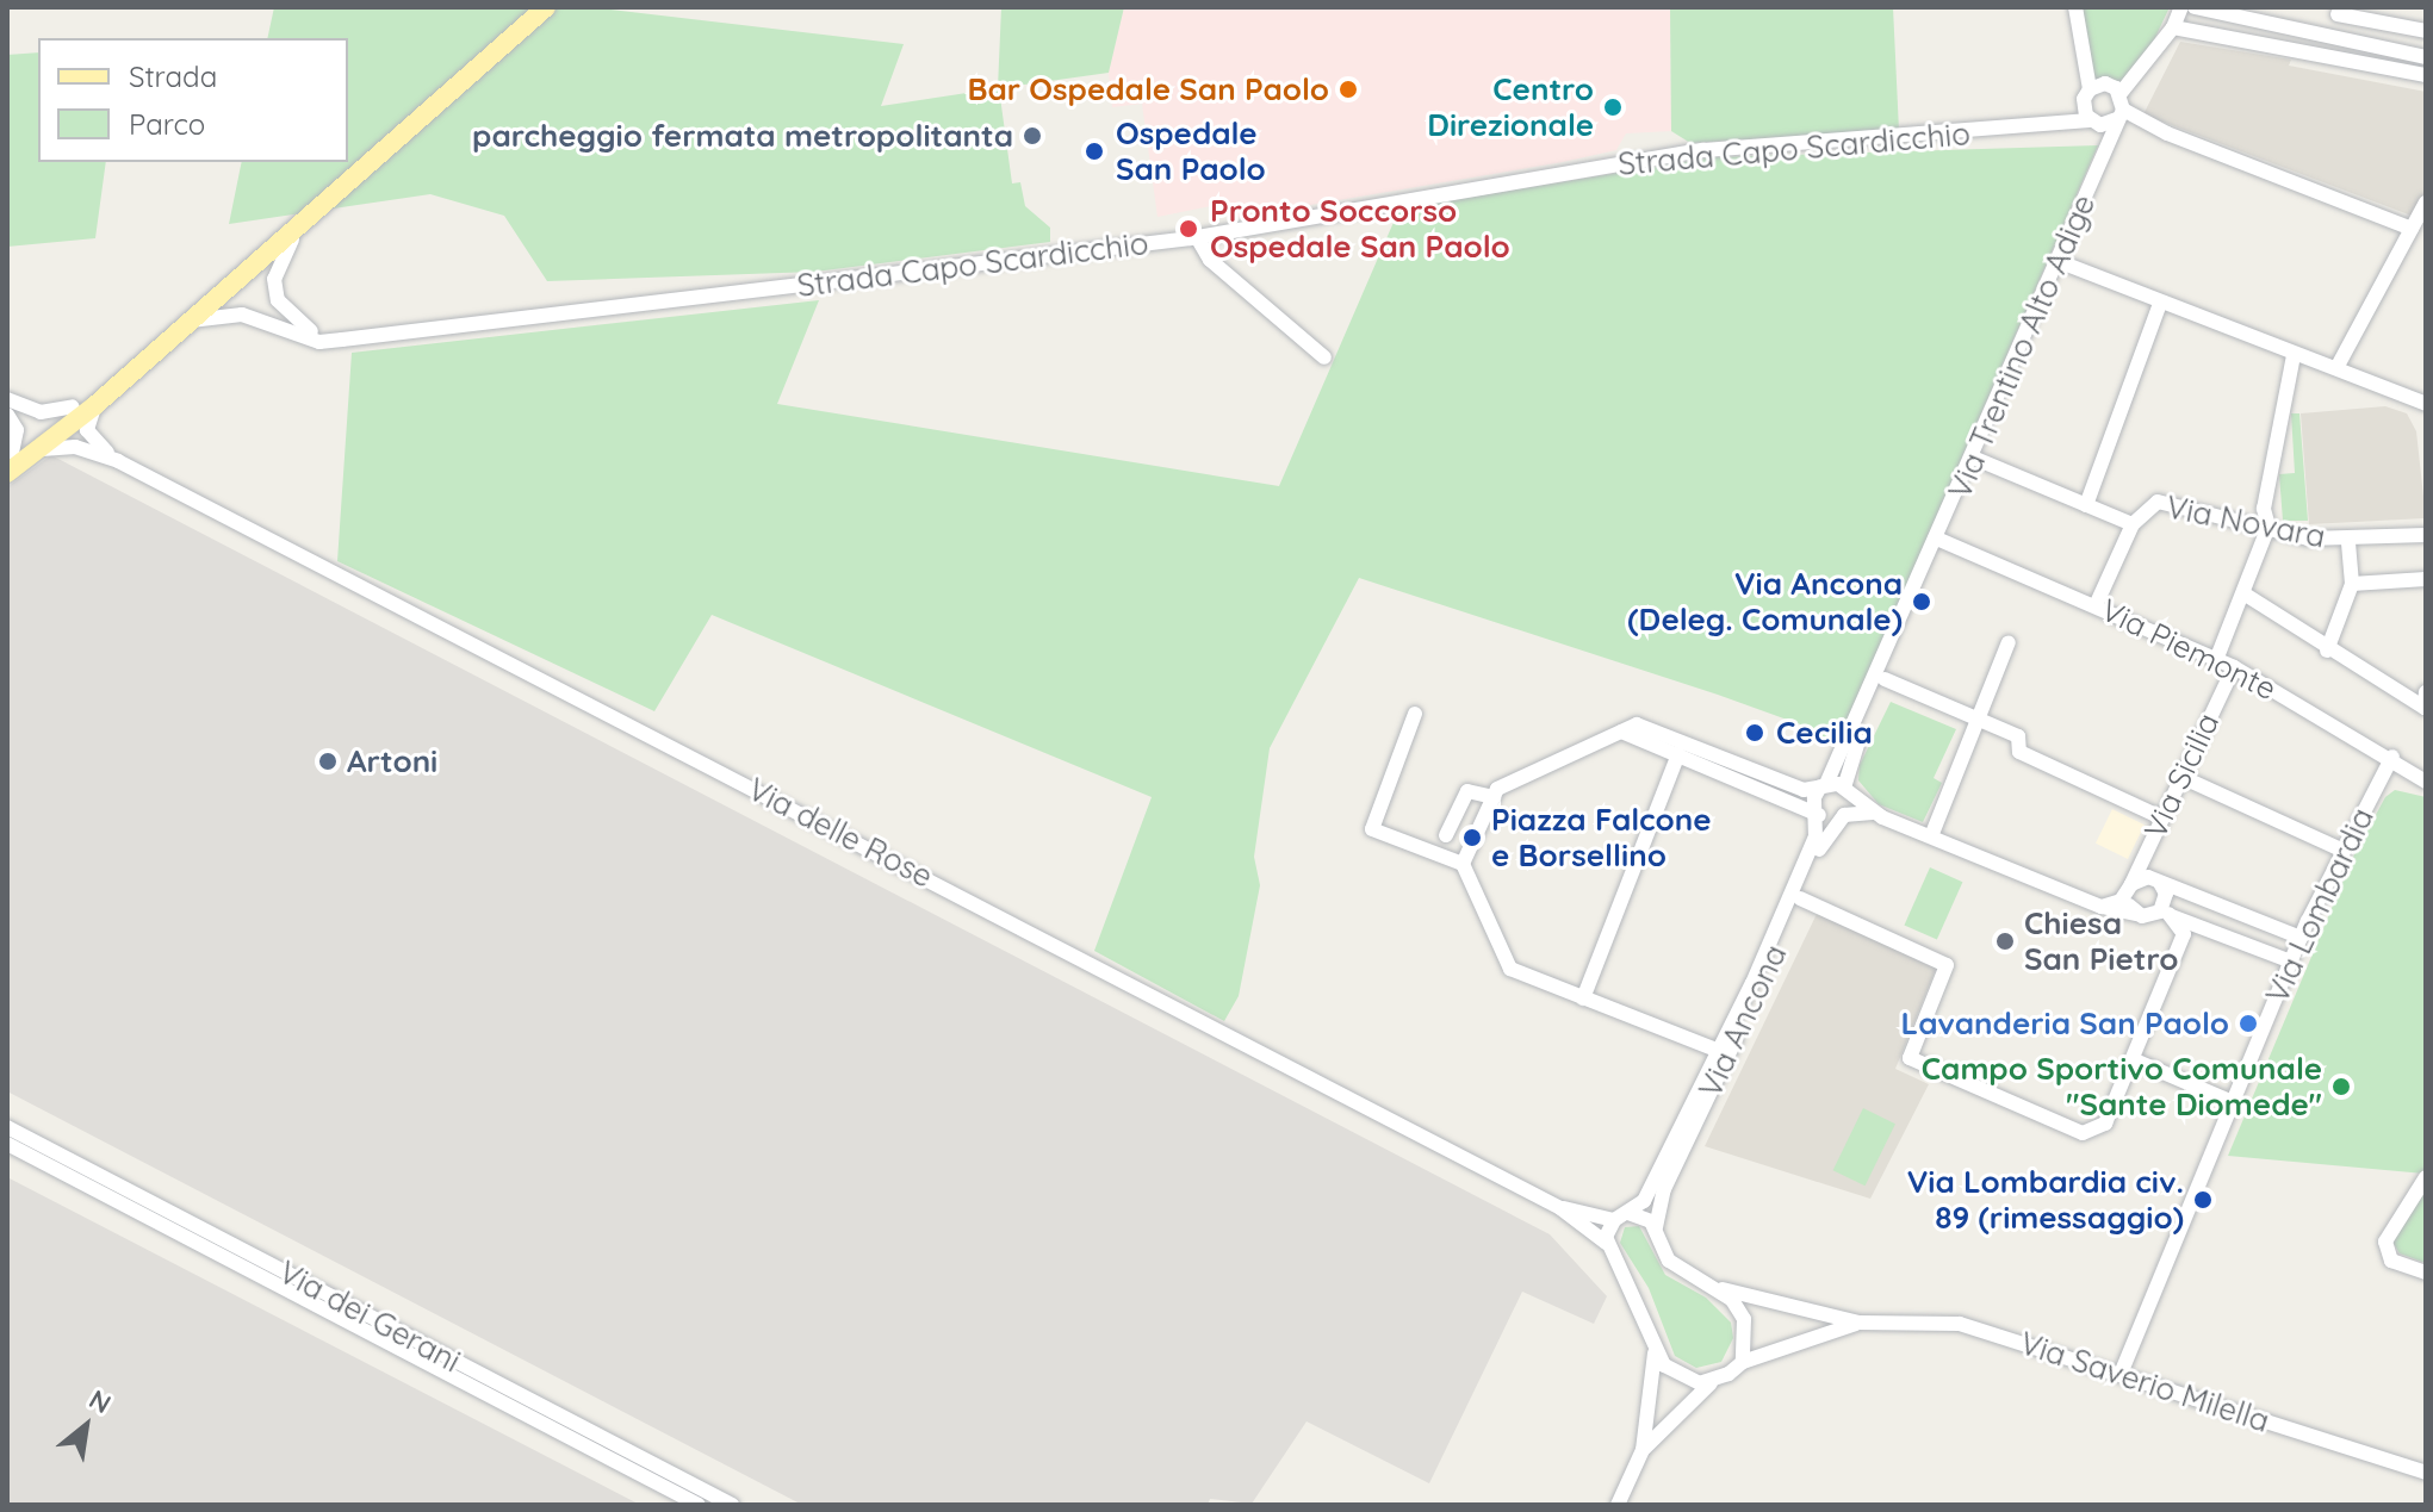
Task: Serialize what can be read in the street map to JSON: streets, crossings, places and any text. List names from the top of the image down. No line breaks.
{"streets":{"street":["Strada Capo Scardicchio","Via Trentino Alto Adige","Via Novara","Via Piemonte","Via Sicilia","Via delle Rose","Via Lombardia","Via Ancona","Via dei Gerani","Via Saverio Milella"]},"crossings":[["Strada Capo Scardicchio","Via Trentino Alto Adige"],["Via Trentino Alto Adige","Via Novara"],["Via Trentino Alto Adige","Via Piemonte"],["Via Novara","Via Piemonte"],["Via Piemonte","Via Sicilia"],["Via Piemonte","Via Lombardia"],["Via delle Rose","Via Ancona"],["Via Lombardia","Via Saverio Milella"]],"places":["Bar Ospedale San Paolo","Centro Direzionale","parcheggio fermata metropolitanta","Ospedale San Paolo","Pronto Soccorso Ospedale San Paolo","Via Ancona (Deleg. Comunale)","Cecilia","Artoni","Piazza Falcone e Borsellino","Chiesa San Pietro","Lavanderia San Paolo","Campo Sportivo Comunale \"Sante Diomede\"","Via Lombardia civ. 89 (rimessaggio)"],"legend":["Strada","Parco"],"north":"top right"}
